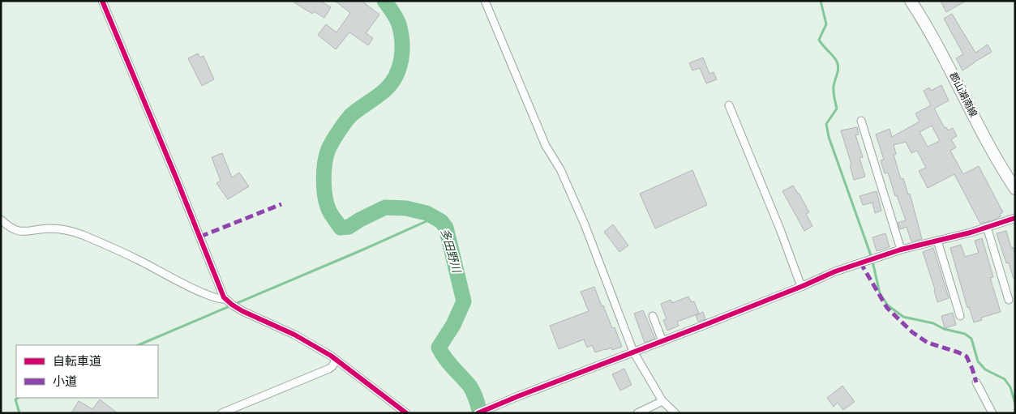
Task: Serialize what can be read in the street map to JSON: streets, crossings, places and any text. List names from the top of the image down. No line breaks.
{"streets":{"main road":["郡山湖南線"]},"water":["多田野川"],"legend":["自転車道","小道"]}
